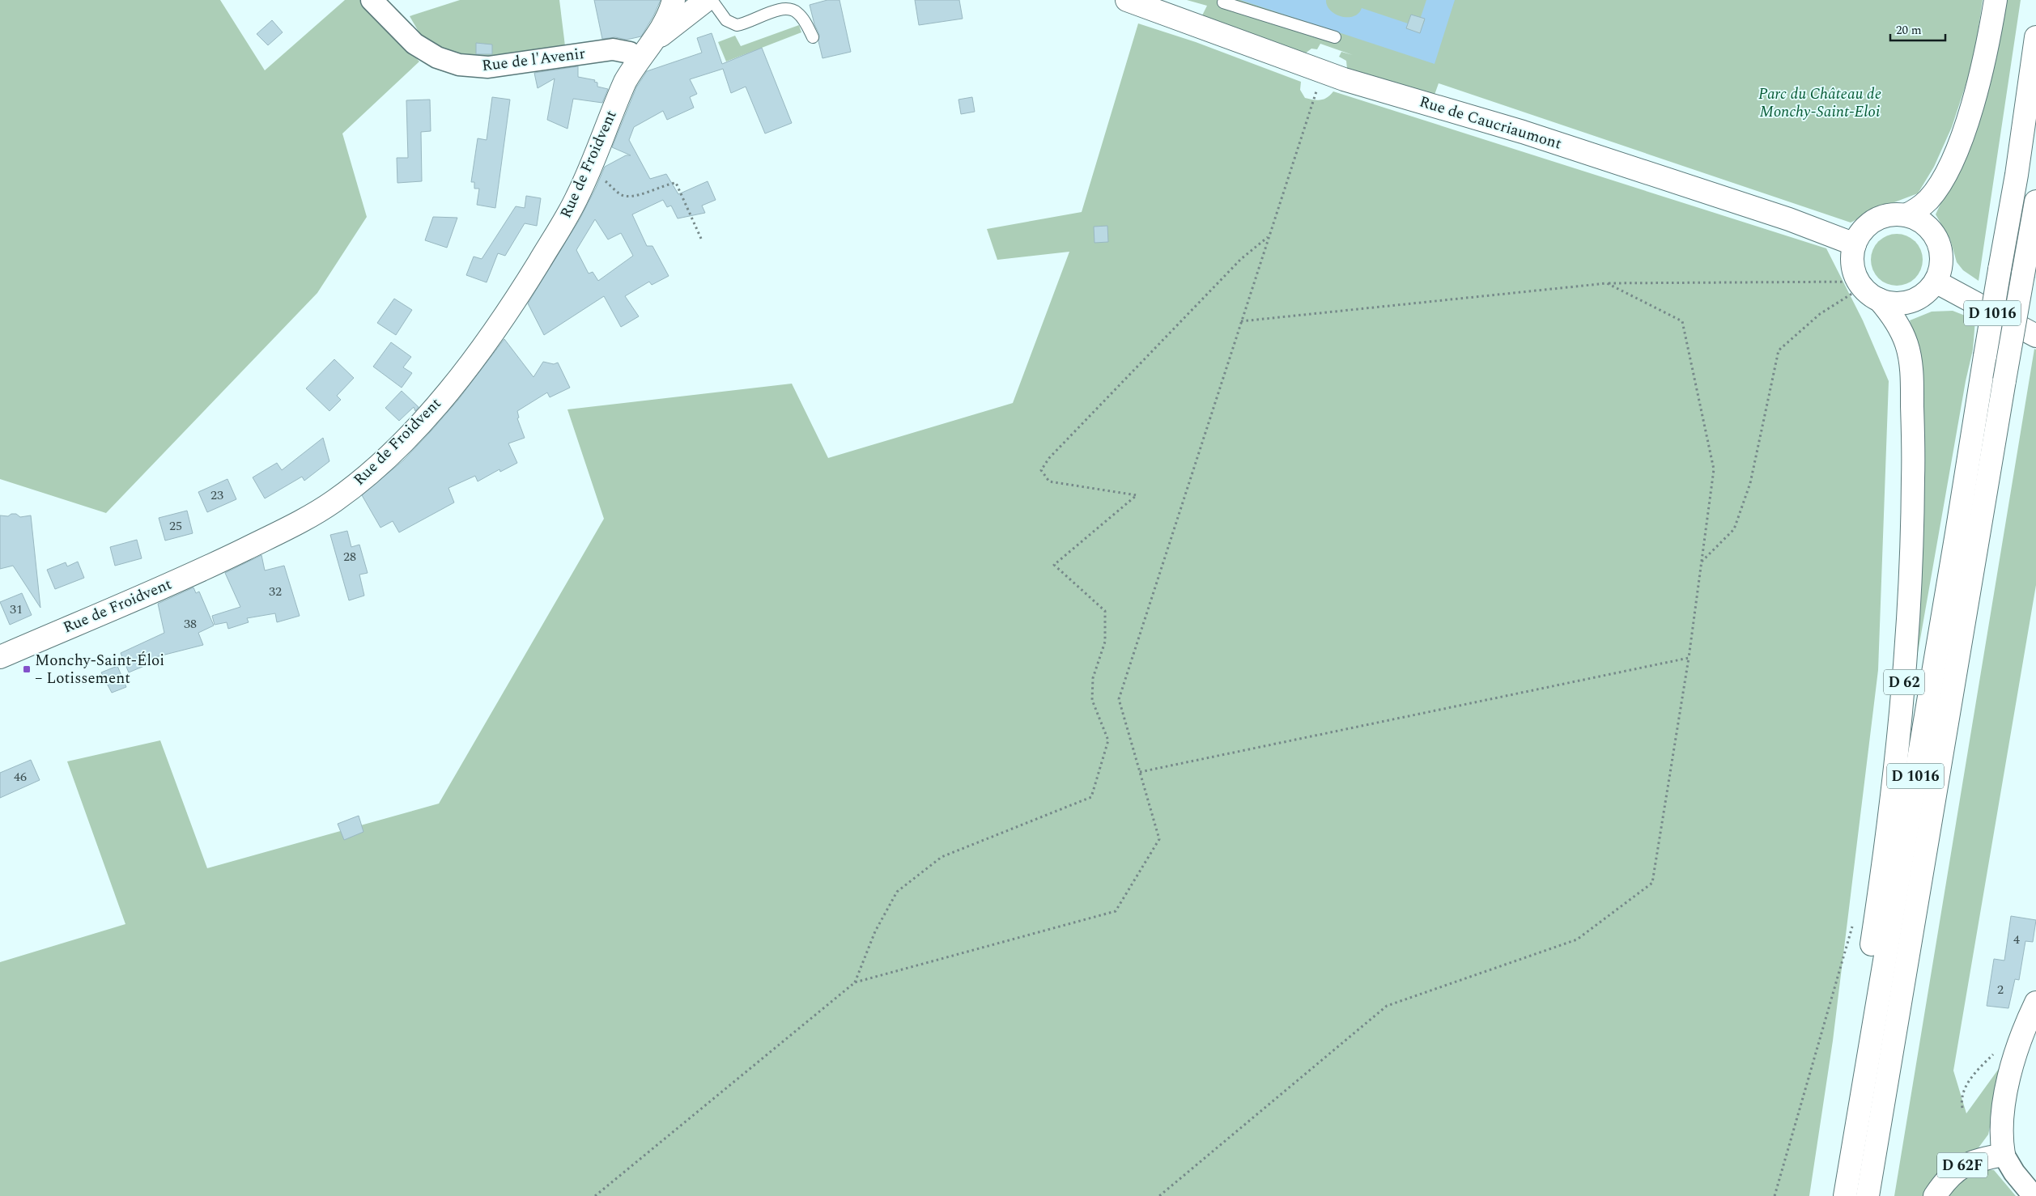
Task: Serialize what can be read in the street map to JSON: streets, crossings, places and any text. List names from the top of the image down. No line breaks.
{"streets":{"main road":["Rue de Caucriaumont","Rue de Froidvent","D 1016","D 62","D 62F"],"street":["Rue de l'Avenir"]},"crossings":[["Rue de l'Avenir","Rue de Froidvent"],["Rue de Caucriaumont","D 62"],["D 1016","D 62"]],"parks":["Parc du Château de Monchy-Saint-Eloi"],"places":{"transit":["Monchy-Saint-Éloi – Lotissement"]},"house_numbers":["23","25","28","32","31","38","46","4","2"],"scale_bar":"20 m"}
